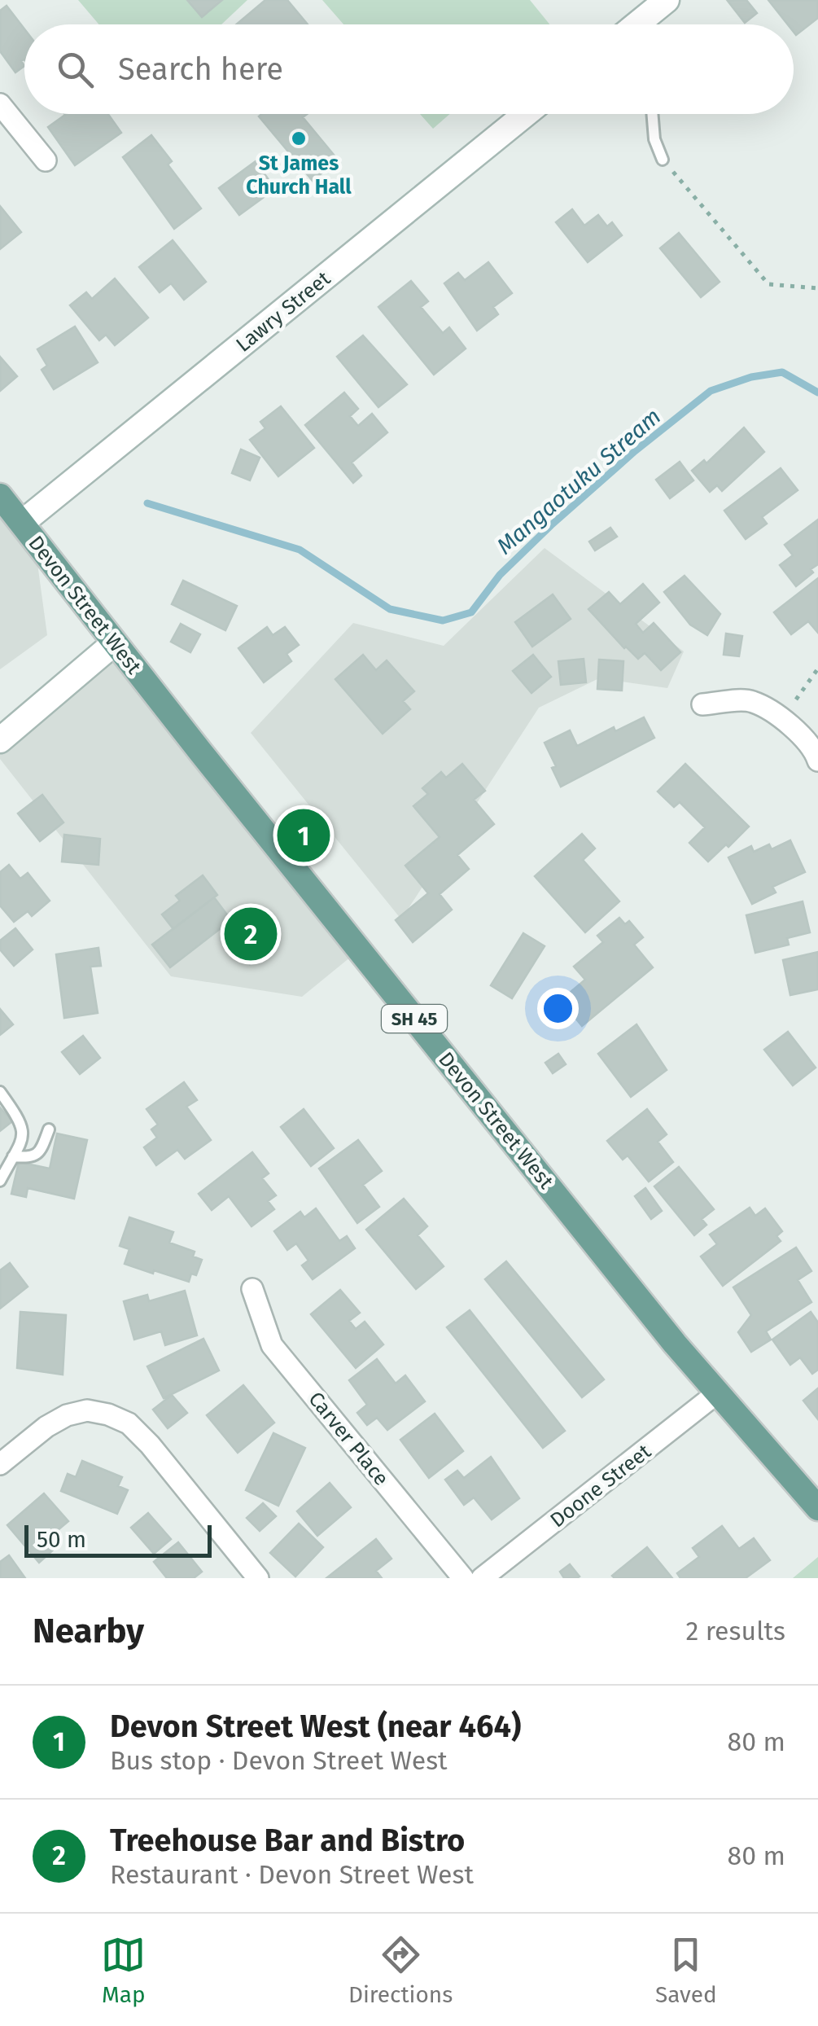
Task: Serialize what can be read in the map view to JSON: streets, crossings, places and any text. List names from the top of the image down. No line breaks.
{"streets":{"main road":["Devon Street West","SH 45"],"street":["Lawry Street","Carver Place","Doone Street"]},"crossings":[["Lawry Street","Devon Street West"],["Devon Street West","Doone Street"]],"water":["Mangaotuku Stream"],"places":["St James Church Hall"],"scale_bar":"50 m","page":{"search":"Search here","pins":["1","2"],"scale":"50 m","heading":["Nearby","2 results"],"list":[{"mark":"1","name":"Devon Street West (near 464)","note":"Bus stop · Devon Street West","value":"80 m"},{"mark":"2","name":"Treehouse Bar and Bistro","note":"Restaurant · Devon Street West","value":"80 m"}],"nav":["Map","Directions","Saved"]}}
